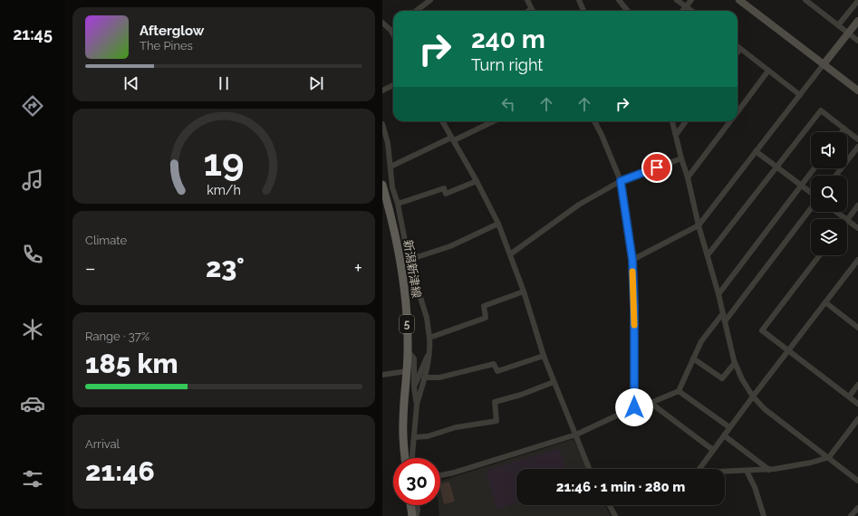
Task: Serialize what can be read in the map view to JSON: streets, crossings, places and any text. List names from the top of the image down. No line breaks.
{"streets":{"main road":["新潟新津線","5"]},"page":{"tabs":"21:45","turn":["240 m","Turn right"],"song":["Afterglow","The Pines"],"tile":["Climate",["Range · 37%","185 km"],["Arrival","21:46"]],"heat":["−","23°","+"],"limit":"30","trip":"21:46 · 1 min · 280 m","gauge":["19","km/h"]}}
